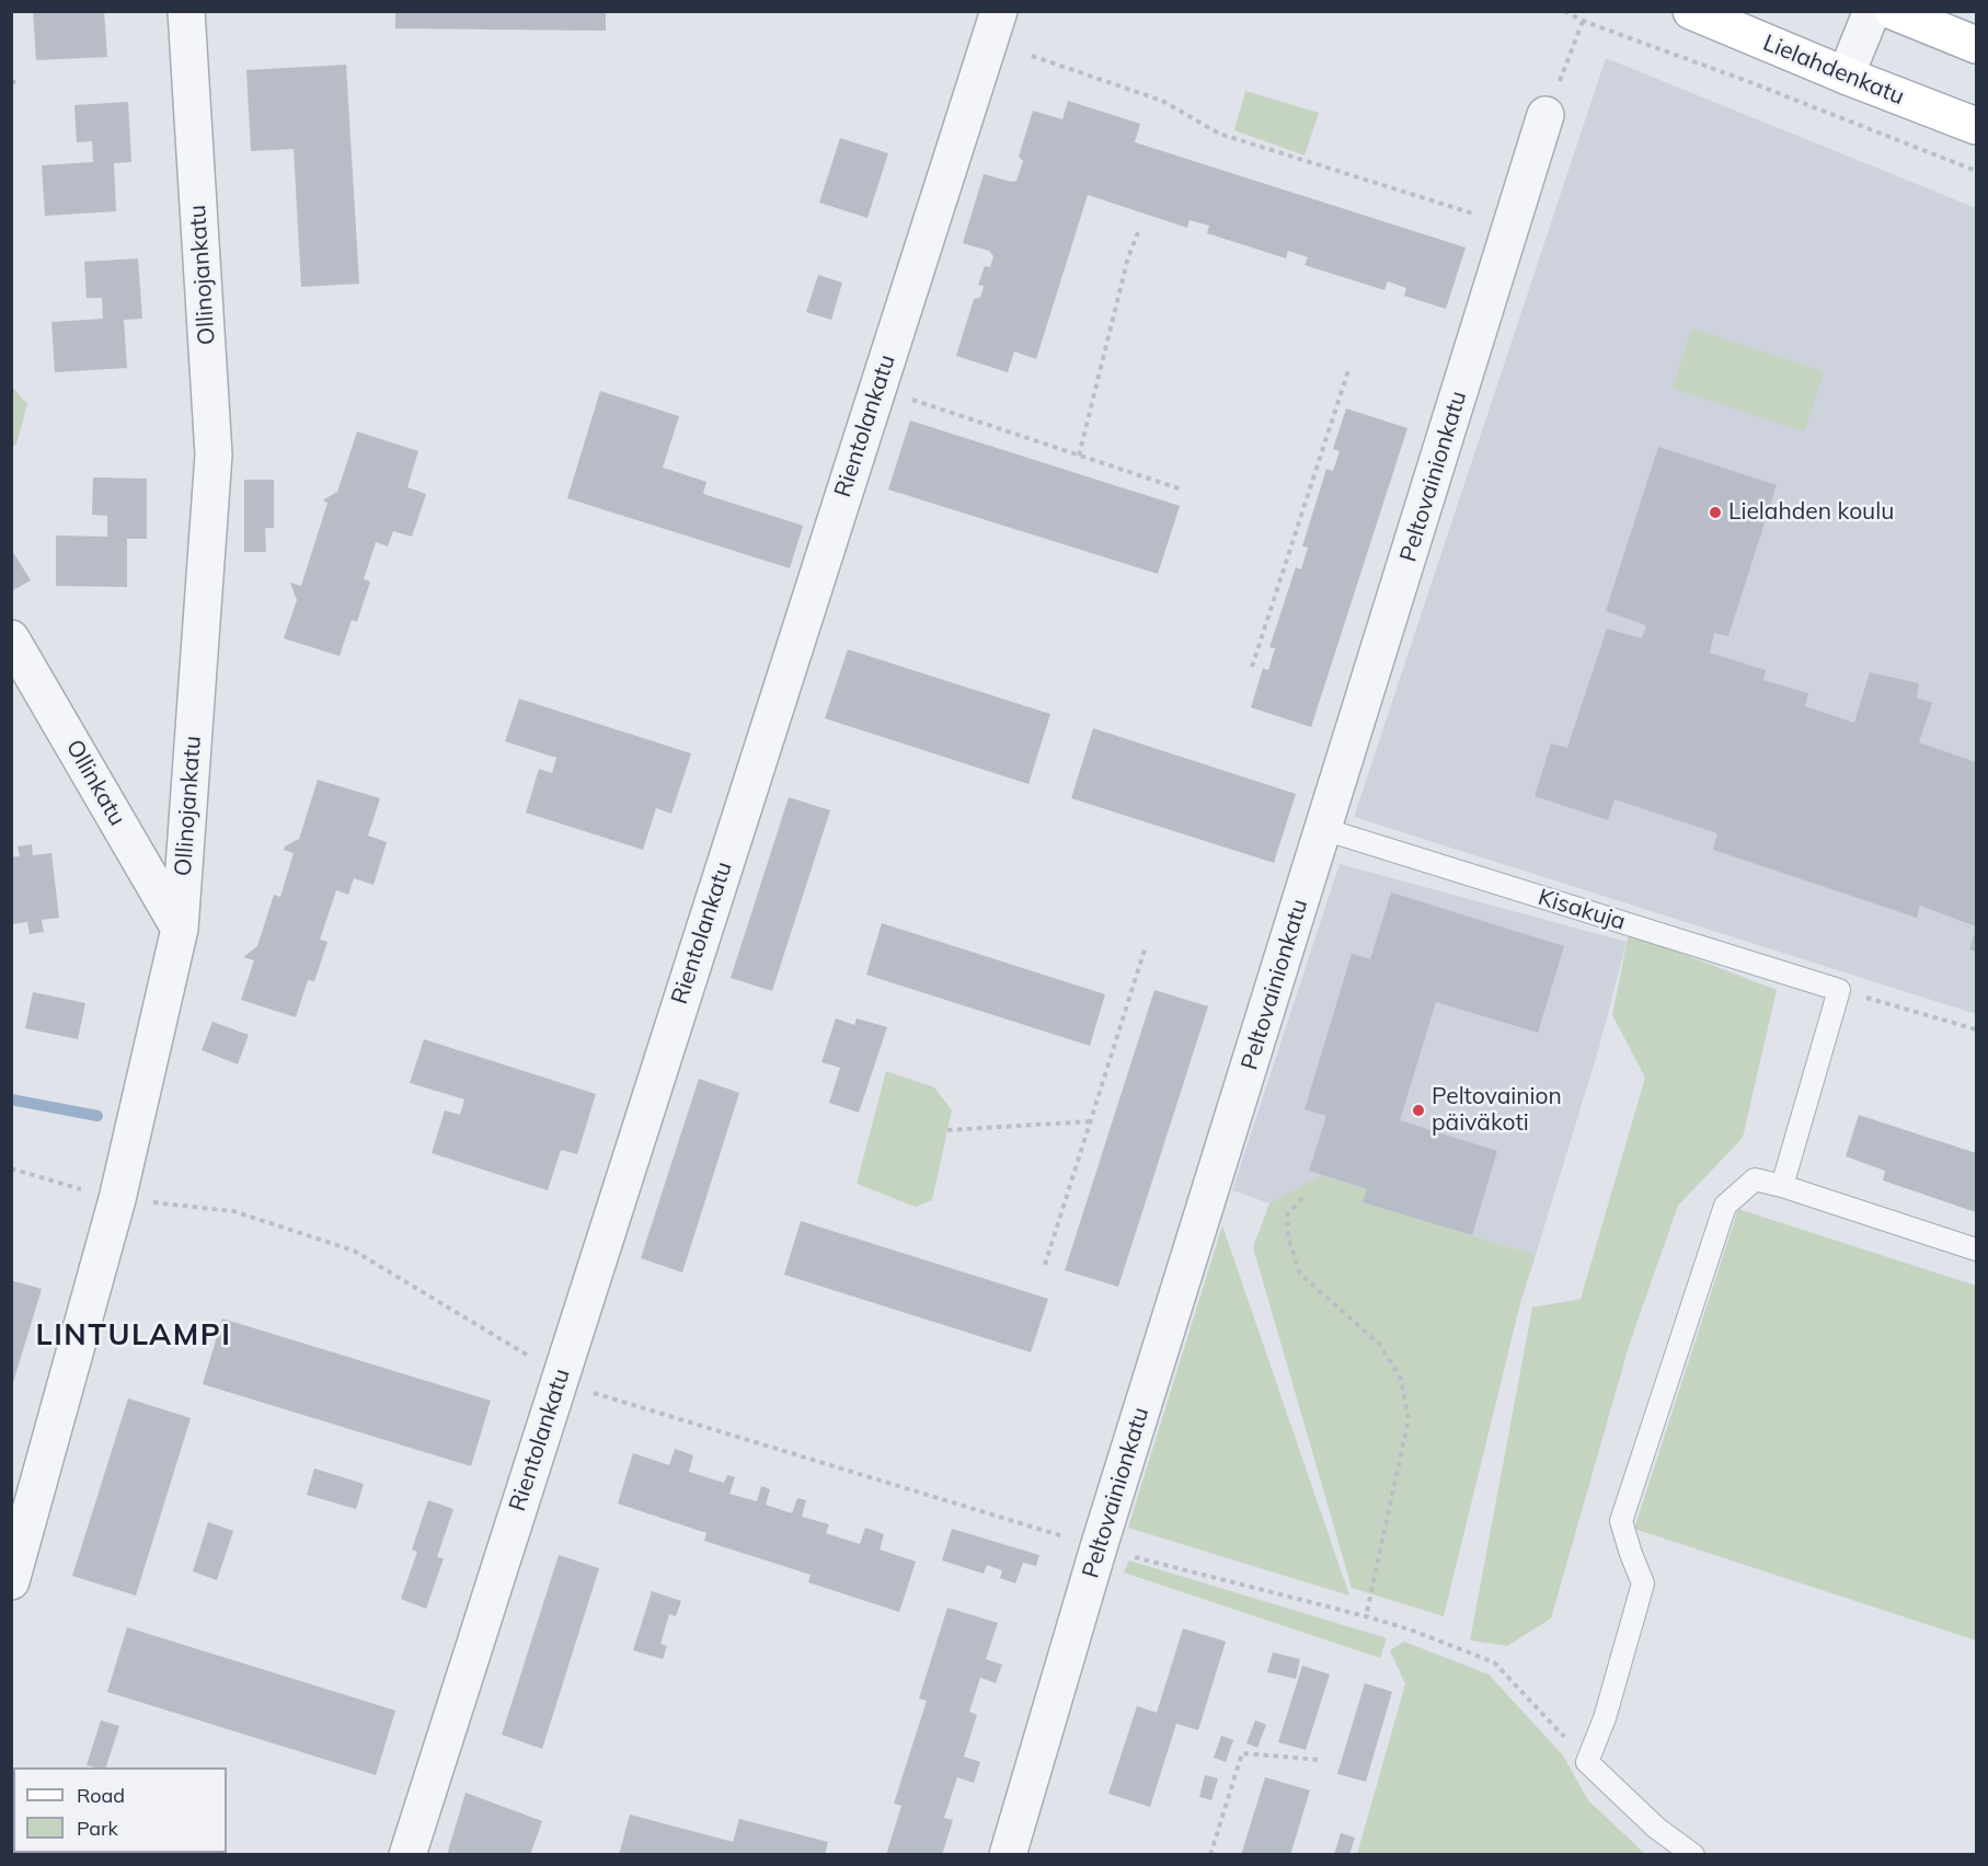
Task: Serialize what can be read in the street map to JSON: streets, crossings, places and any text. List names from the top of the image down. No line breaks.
{"streets":{"main road":["Lielahdenkatu"],"street":["Ollinojankatu","Rientolankatu","Peltovainionkatu","Ollinkatu"],"lane":["Kisakuja"]},"crossings":[["Ollinojankatu","Ollinkatu"],["Peltovainionkatu","Kisakuja"]],"districts":["LINTULAMPI"],"places":["Lielahden koulu","Peltovainion päiväkoti"],"legend":["Road","Park"]}
